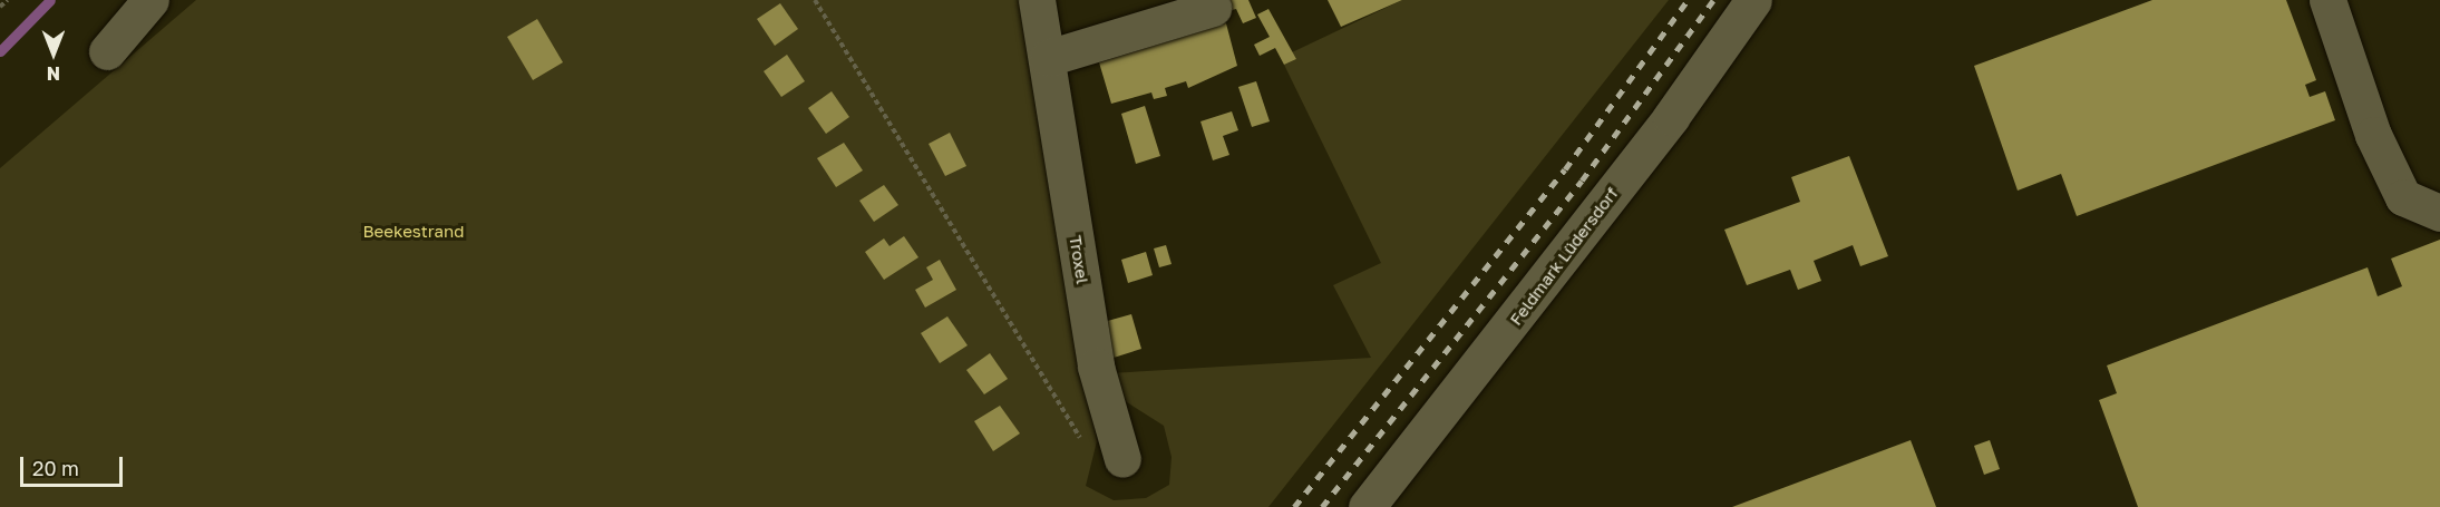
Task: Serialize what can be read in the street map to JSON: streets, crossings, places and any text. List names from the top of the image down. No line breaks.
{"streets":{"street":["Feldmark Lüdersdorf","Troxel"]},"parks":["Beekestrand"],"scale_bar":"20 m","north":"bottom"}
